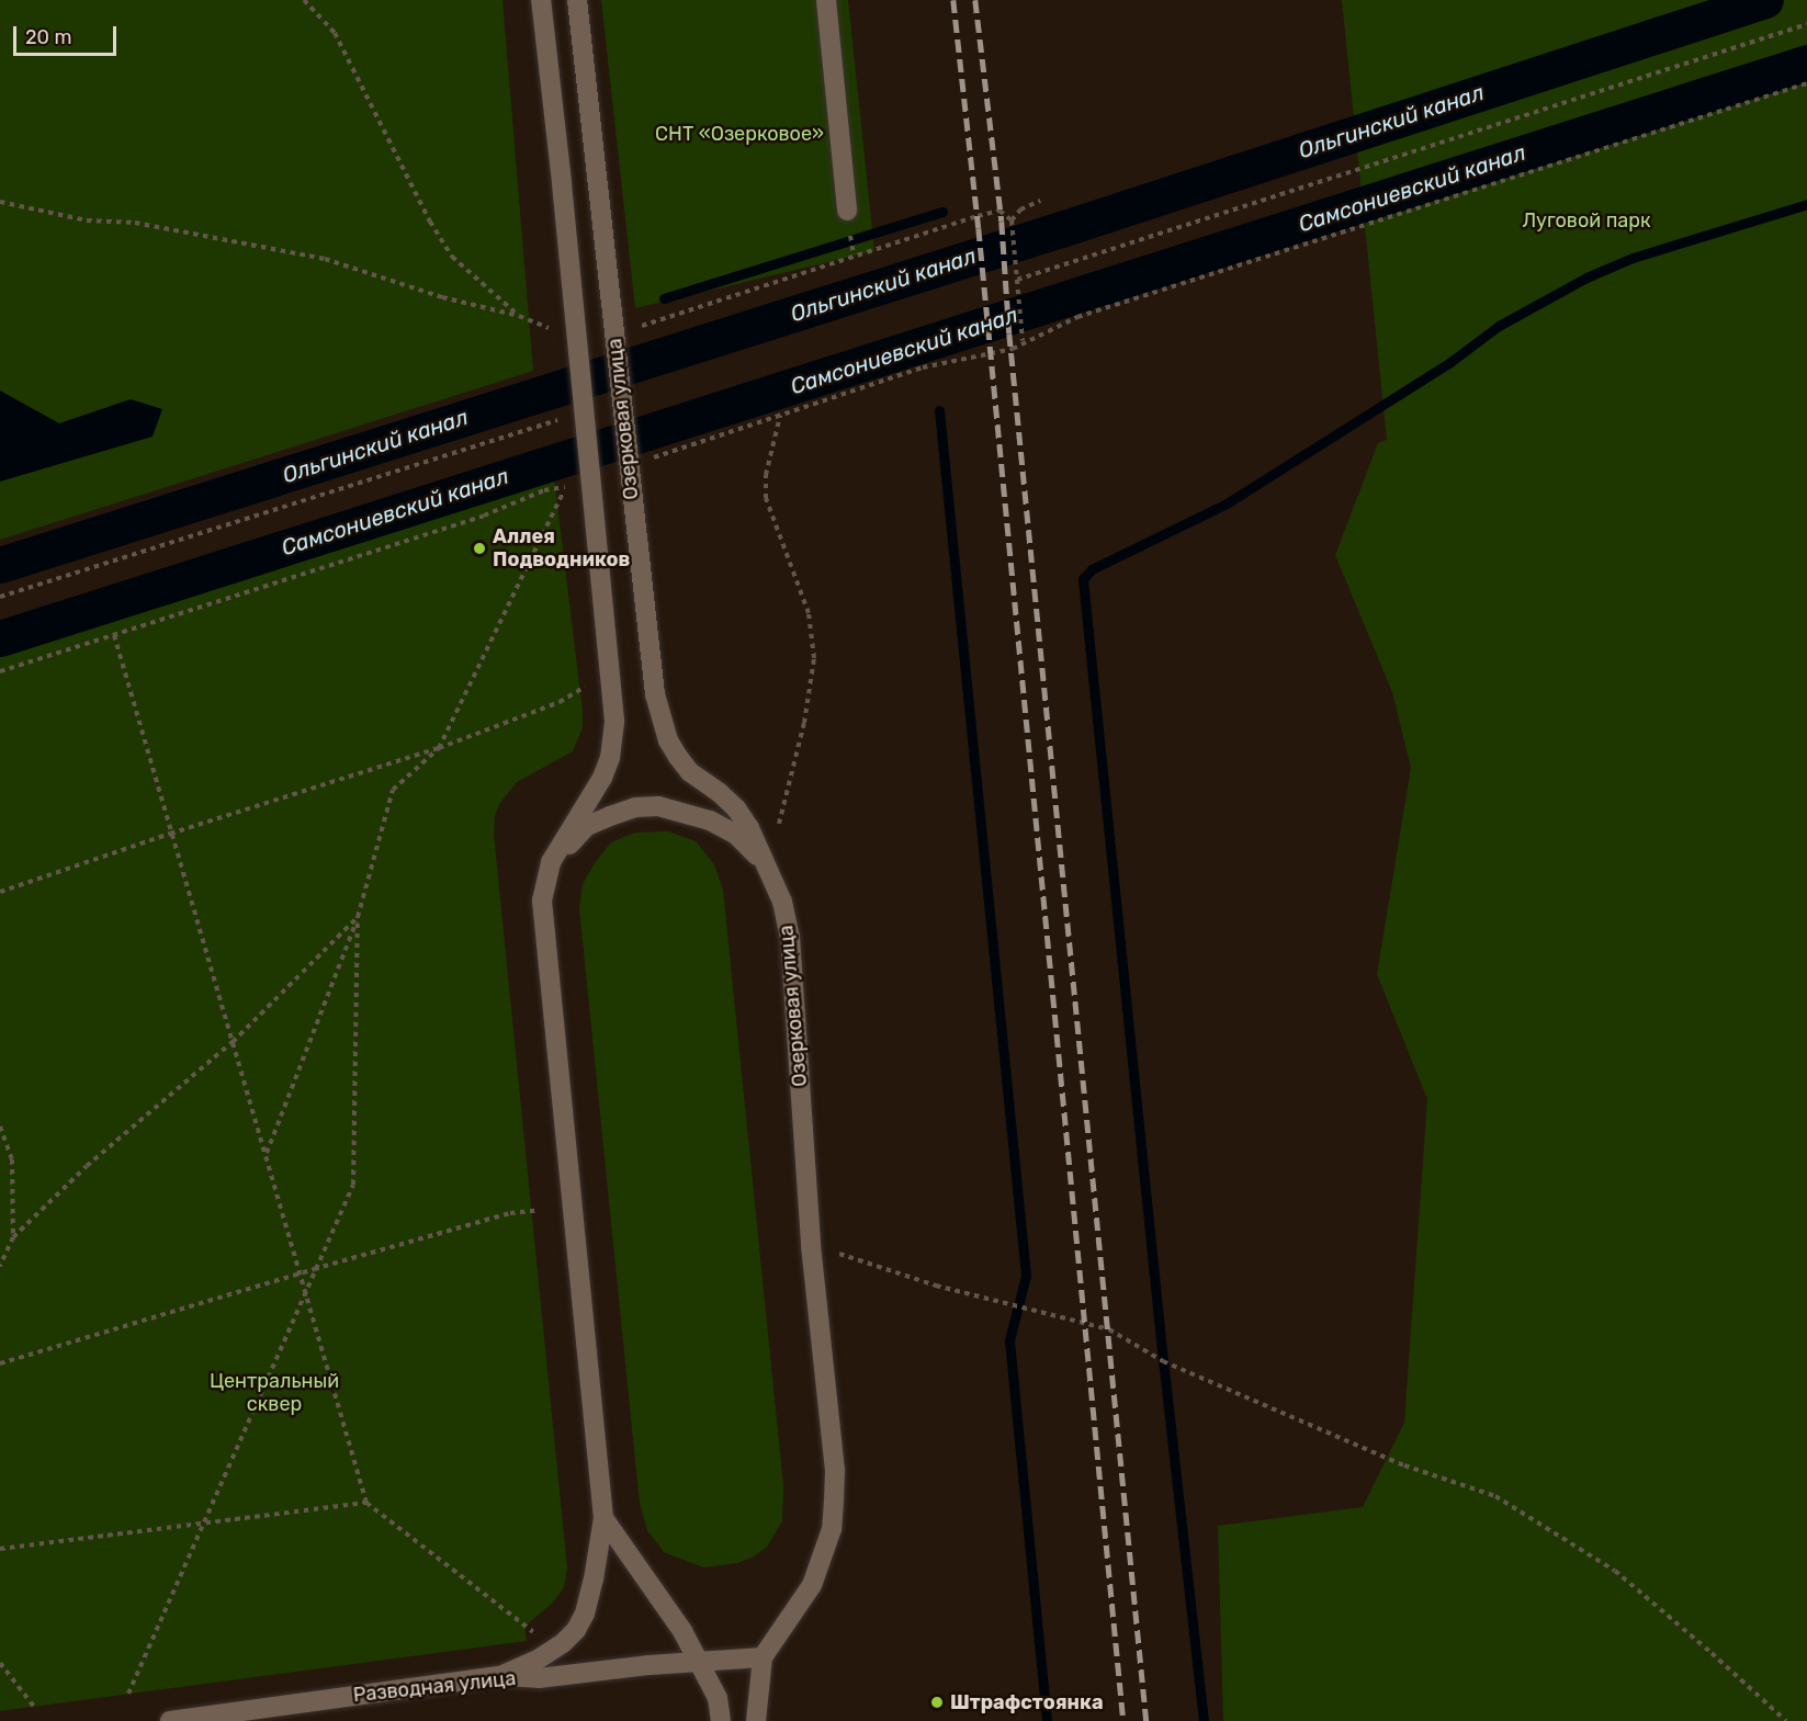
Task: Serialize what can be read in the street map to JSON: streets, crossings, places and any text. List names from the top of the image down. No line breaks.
{"streets":{"street":["Озерковая улица","Разводная улица"]},"crossings":[["Озерковая улица","Разводная улица"]],"water":["Ольгинский канал","Самсониевский канал"],"parks":["СНТ «Озерковое»","Луговой парк","Центральный сквер"],"places":["Аллея Подводников","Штрафстоянка"],"scale_bar":"20 m"}
